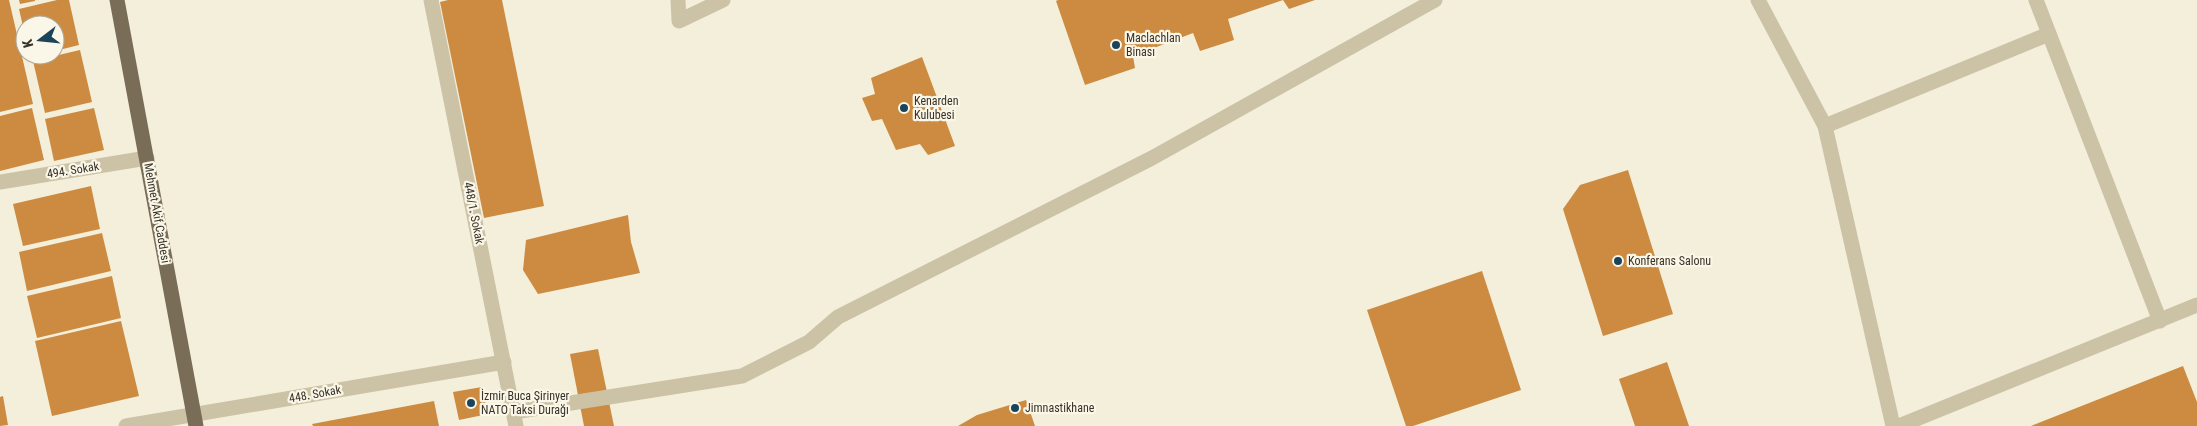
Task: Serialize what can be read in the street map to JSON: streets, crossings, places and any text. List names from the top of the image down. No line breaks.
{"streets":{"main road":["Mehmet Akif Caddesi"],"street":["494. Sokak","448/1. Sokak","448. Sokak"]},"crossings":[["494. Sokak","Mehmet Akif Caddesi"],["Mehmet Akif Caddesi","448. Sokak"],["448/1. Sokak","448. Sokak"]],"places":["Maclachlan Binası","Kenarden Kulubesi","Konferans Salonu","İzmir Buca Şirinyer NATO Taksi Durağı","Jimnastikhane"],"north":"left"}
